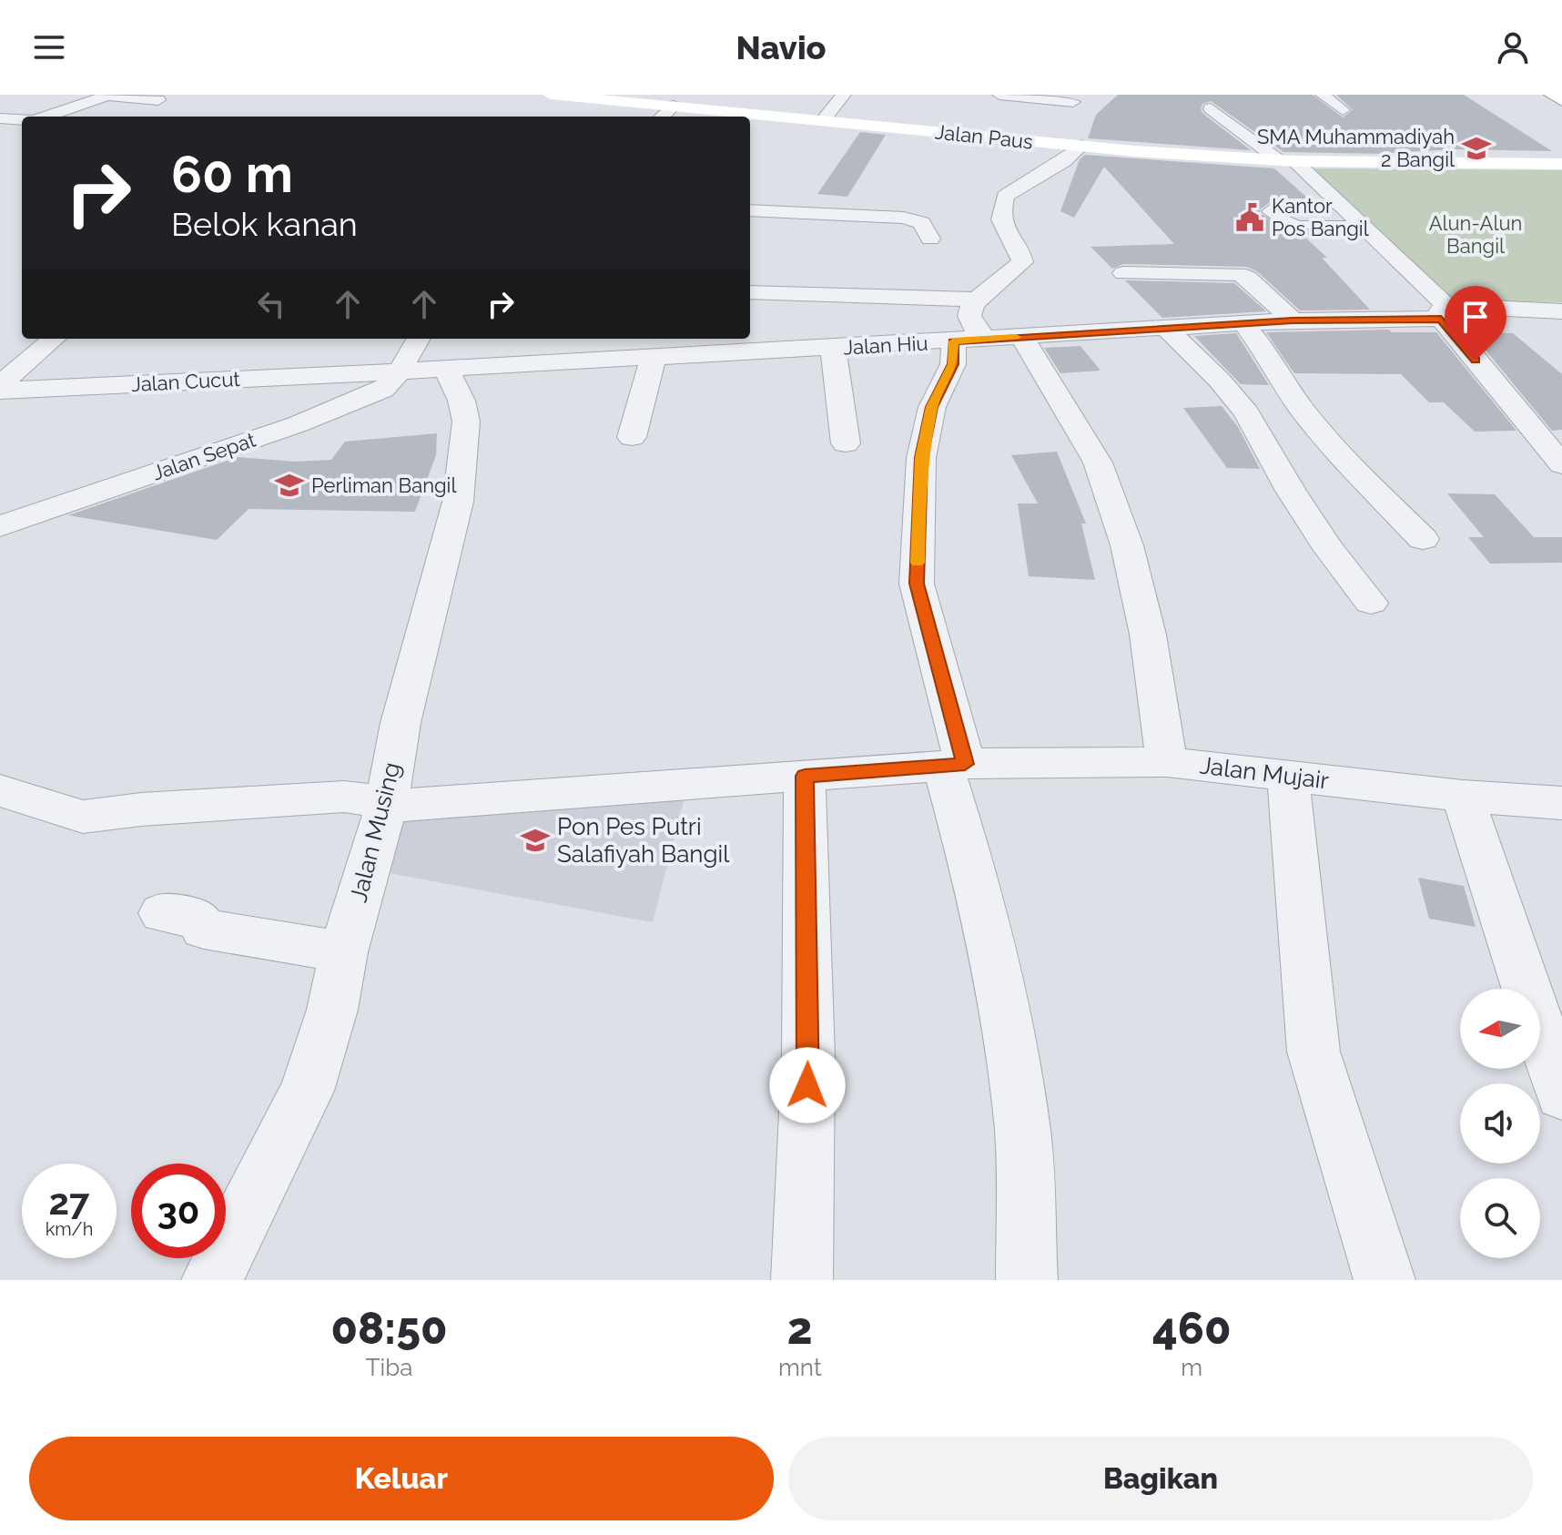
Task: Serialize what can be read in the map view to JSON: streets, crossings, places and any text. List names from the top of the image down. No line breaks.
{"streets":{"main road":["Jalan Paus"],"street":["Jalan Hiu","Jalan Cucut","Jalan Sepat","Jalan Mujair","Jalan Musing"]},"crossings":[["Jalan Hiu","Jalan Cucut"],["Jalan Hiu","Jalan Musing"],["Jalan Cucut","Jalan Sepat"],["Jalan Cucut","Jalan Musing"],["Jalan Mujair","Jalan Musing"]],"parks":["Alun-Alun Bangil"],"places":{"school or university":["SMA Muhammadiyah 2 Bangil","Perliman Bangil","Pon Pes Putri Salafiyah Bangil"],"public building":["Kantor Pos Bangil"]},"north":"left","page":{"header":"Navio","turn":["60 m","Belok kanan"],"speed":"27 km/h","limit":"30","eta":["08:50","Tiba","2","mnt","460","m"],"buttons":["Keluar","Bagikan"]}}
